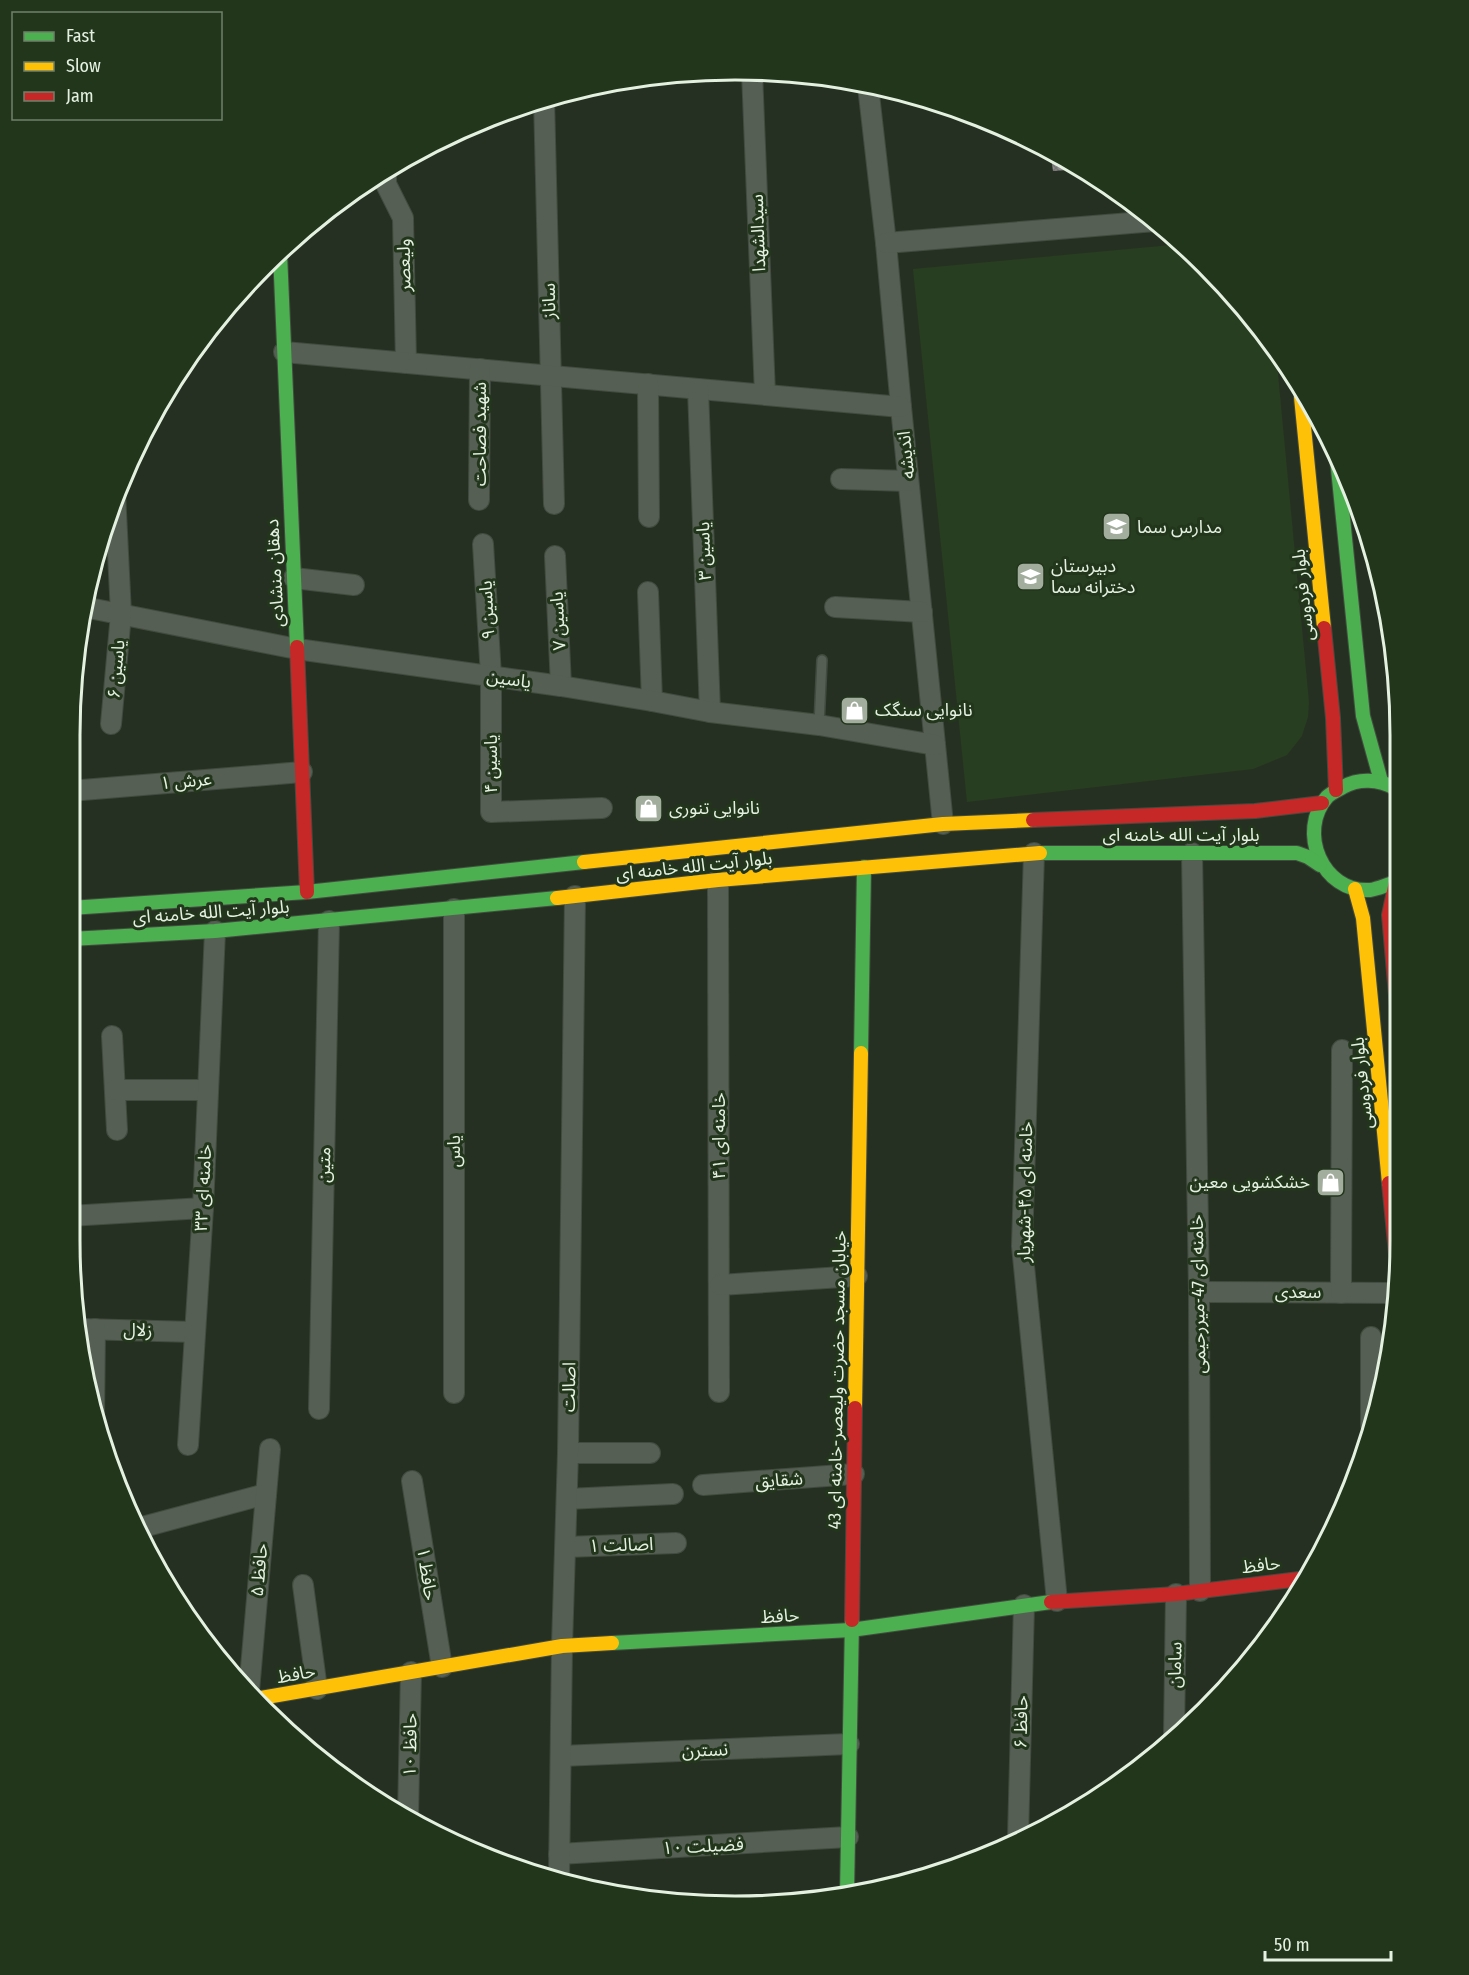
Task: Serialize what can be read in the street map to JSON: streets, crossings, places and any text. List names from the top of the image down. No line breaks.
{"streets":{"main road":["دهقان منشادی","بلوار فردوسی","بلوار آیت الله خامنه ای","خیابان مسجد حضرت ولیعصر-خامنه ای 43","حافظ"],"street":["سیدالشهدا","ولیعصر","ساناز","شهید فصاحت","اندیشه","یاسین ۳","یاسین ۹","یاسین ۷","یاسین ۶","یاسین","یاسین ۴","عرش ۱","خامنه ای ۴۱","یاس","متین","خامنه ای ۳۳","خامنه ای ۴۵-شهریار","سعدی","خامنه ای 47-میررحیمی","زلال","اصالت","شقایق","اصالت ۱","حافظ ۵","حافظ ۱","سامان","حافظ ۶","حافظ ۱۰","نسترن","فضیلت ۱۰"]},"crossings":[["اندیشه","یاسین"],["اندیشه","بلوار آیت الله خامنه ای"],["یاسین ۳","یاسین"],["دهقان منشادی","یاسین"],["دهقان منشادی","عرش ۱"],["دهقان منشادی","بلوار آیت الله خامنه ای"],["بلوار فردوسی","بلوار آیت الله خامنه ای"],["یاسین ۹","یاسین"],["یاسین ۹","یاسین ۴"],["یاسین ۷","یاسین"],["یاسین ۶","یاسین"],["یاسین","یاسین ۴"],["بلوار آیت الله خامنه ای","خامنه ای ۴۱"],["بلوار آیت الله خامنه ای","یاس"],["بلوار آیت الله خامنه ای","متین"],["بلوار آیت الله خامنه ای","خامنه ای ۳۳"],["بلوار آیت الله خامنه ای","خامنه ای ۴۵-شهریار"],["بلوار آیت الله خامنه ای","خامنه ای 47-میررحیمی"],["بلوار آیت الله خامنه ای","خیابان مسجد حضرت ولیعصر-خامنه ای 43"],["بلوار آیت الله خامنه ای","اصالت"],["خامنه ای ۳۳","زلال"],["خامنه ای ۴۵-شهریار","حافظ"],["سعدی","خامنه ای 47-میررحیمی"],["خامنه ای 47-میررحیمی","حافظ"],["خیابان مسجد حضرت ولیعصر-خامنه ای 43","شقایق"],["خیابان مسجد حضرت ولیعصر-خامنه ای 43","حافظ"],["خیابان مسجد حضرت ولیعصر-خامنه ای 43","نسترن"],["خیابان مسجد حضرت ولیعصر-خامنه ای 43","فضیلت ۱۰"],["اصالت","اصالت ۱"],["اصالت","حافظ"],["اصالت","نسترن"],["اصالت","فضیلت ۱۰"],["حافظ","حافظ ۱"],["حافظ","سامان"],["حافظ","حافظ ۶"],["حافظ","حافظ ۱۰"]],"places":{"school or university":["مدارس سما","دبیرستان دخترانه سما"],"shop":["نانوایی سنگک","نانوایی تنوری","خشکشویی معین"]},"legend":["Fast","Slow","Jam"],"scale_bar":"50 m"}
